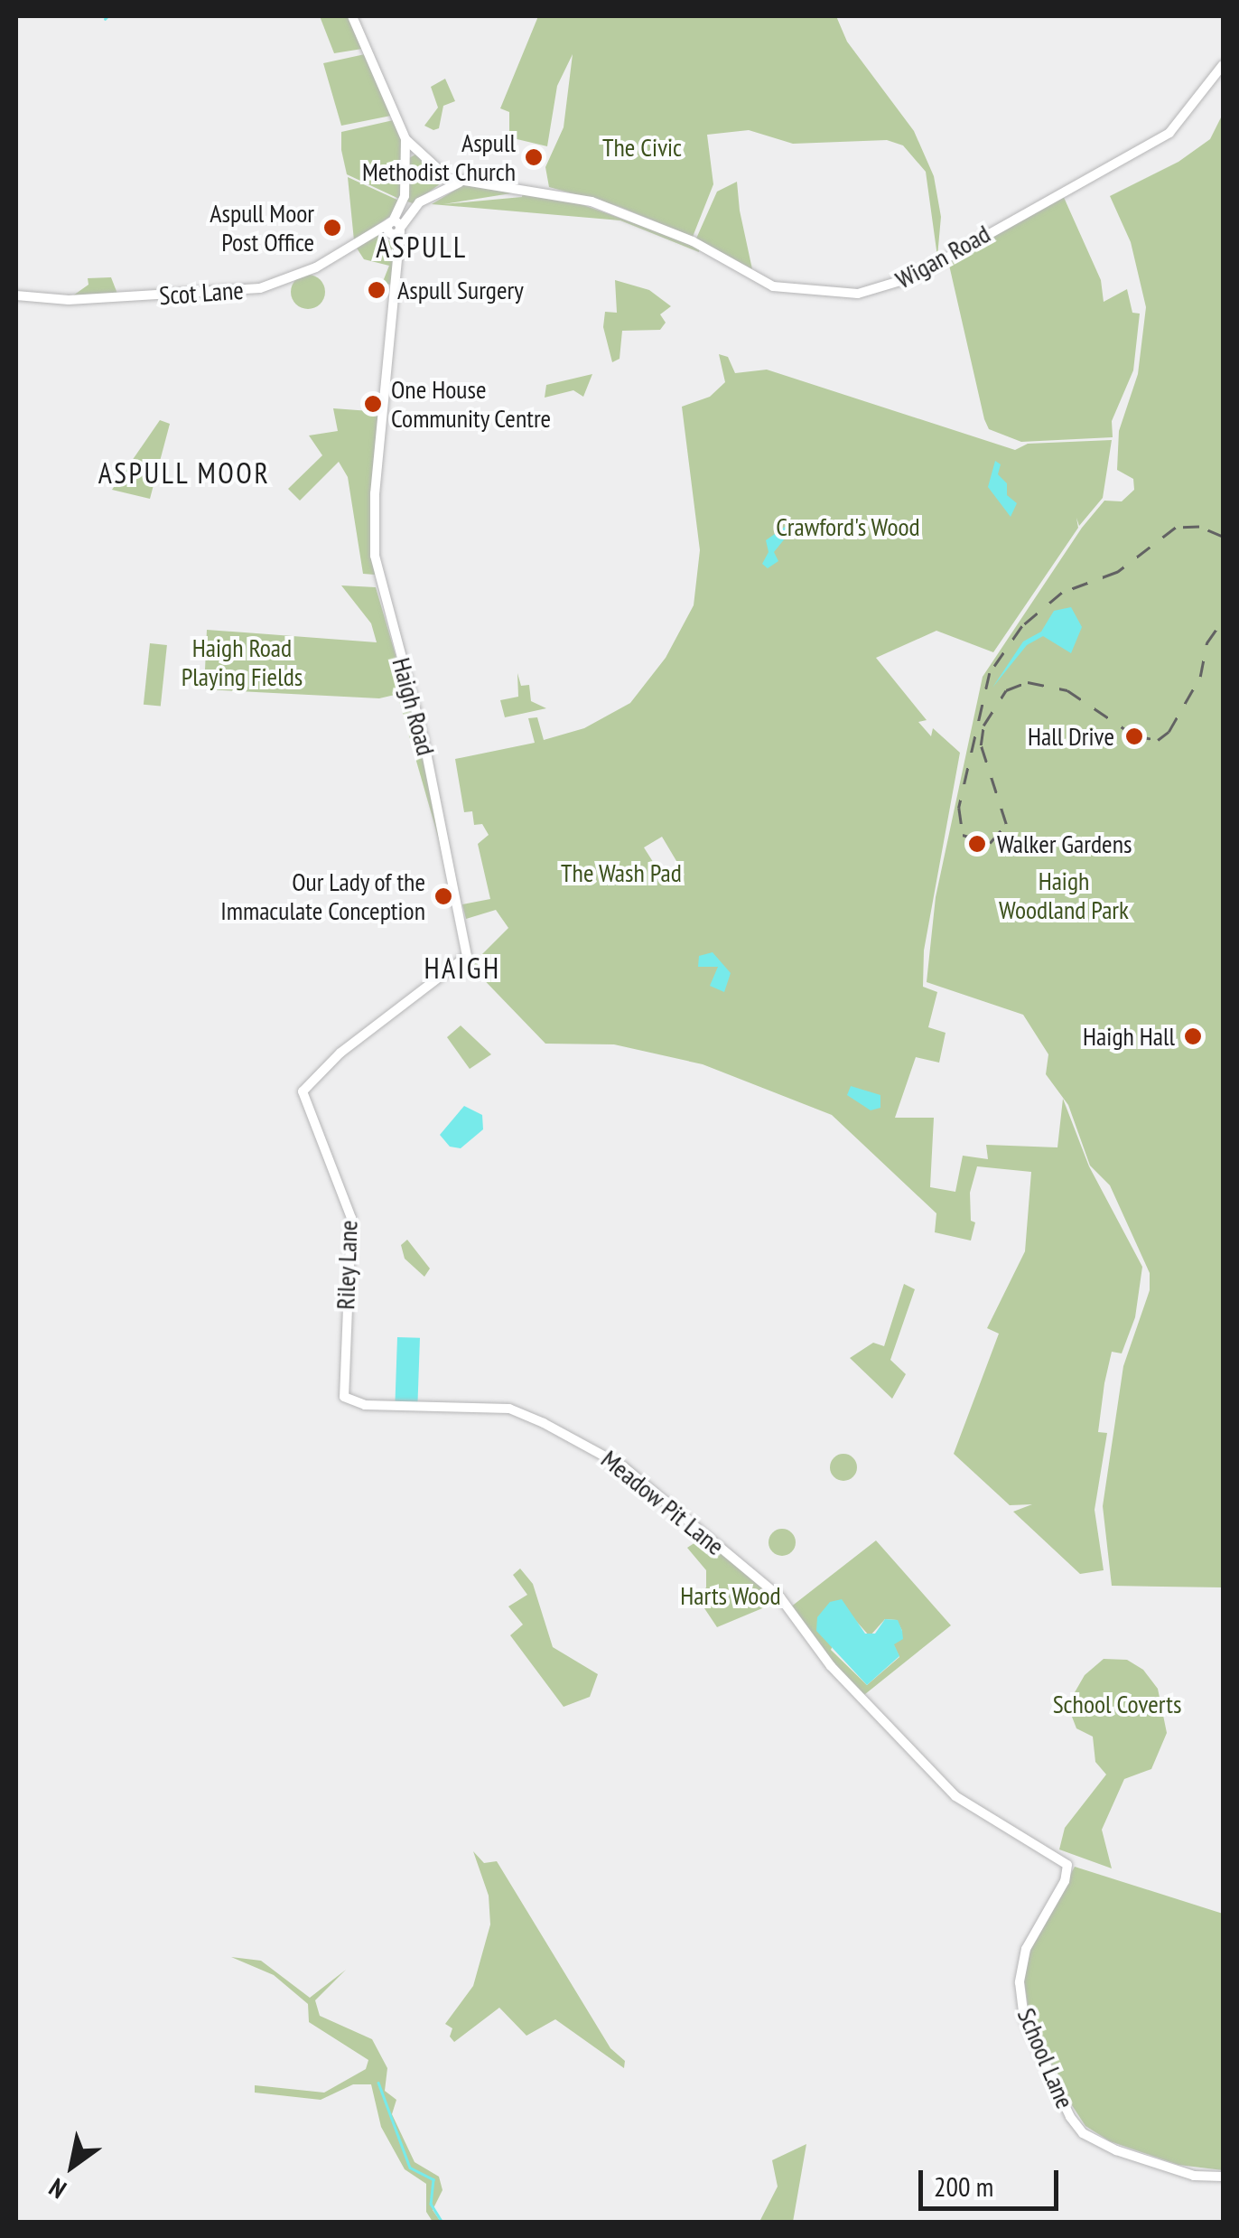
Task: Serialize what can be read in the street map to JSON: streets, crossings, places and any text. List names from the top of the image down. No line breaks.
{"streets":{"main road":["Wigan Road","Scot Lane","Haigh Road","Riley Lane","Meadow Pit Lane","School Lane"]},"crossings":[["Wigan Road","Scot Lane"],["Wigan Road","Haigh Road"],["Scot Lane","Haigh Road"],["Haigh Road","Riley Lane"],["Riley Lane","Meadow Pit Lane"],["Meadow Pit Lane","School Lane"]],"districts":["ASPULL","ASPULL MOOR","HAIGH"],"parks":["The Civic","Crawford's Wood","Haigh Road Playing Fields","The Wash Pad","Haigh Woodland Park","Harts Wood","School Coverts"],"places":["Aspull Methodist Church","Aspull Moor Post Office","Aspull Surgery","One House Community Centre","Hall Drive","Walker Gardens","Our Lady of the Immaculate Conception","Haigh Hall"],"scale_bar":"200 m","north":"bottom left"}
